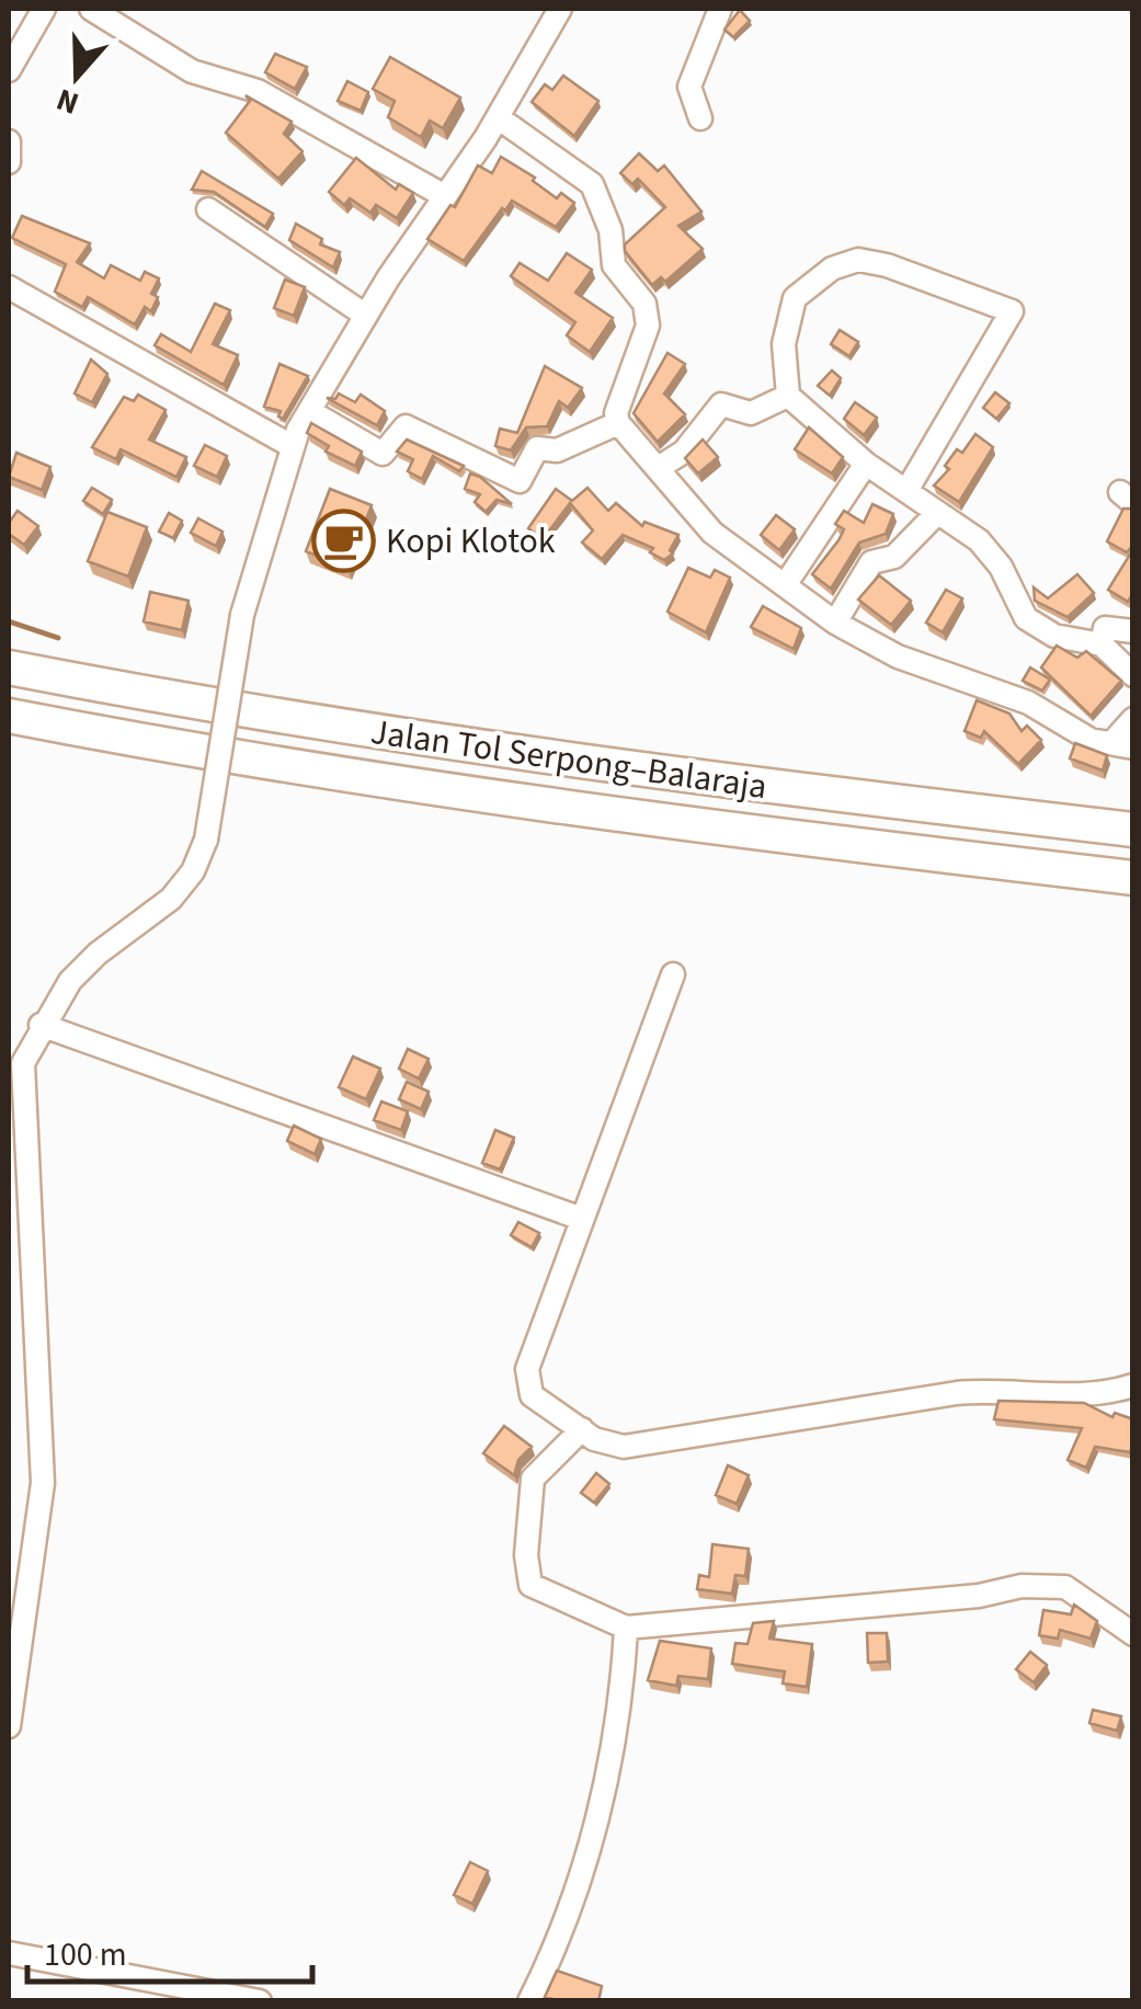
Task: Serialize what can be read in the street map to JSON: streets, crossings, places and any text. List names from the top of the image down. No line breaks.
{"streets":{"highway":["Jalan Tol Serpong–Balaraja"]},"places":{"cafe":["Kopi Klotok"]},"scale_bar":"100 m","north":"bottom"}
